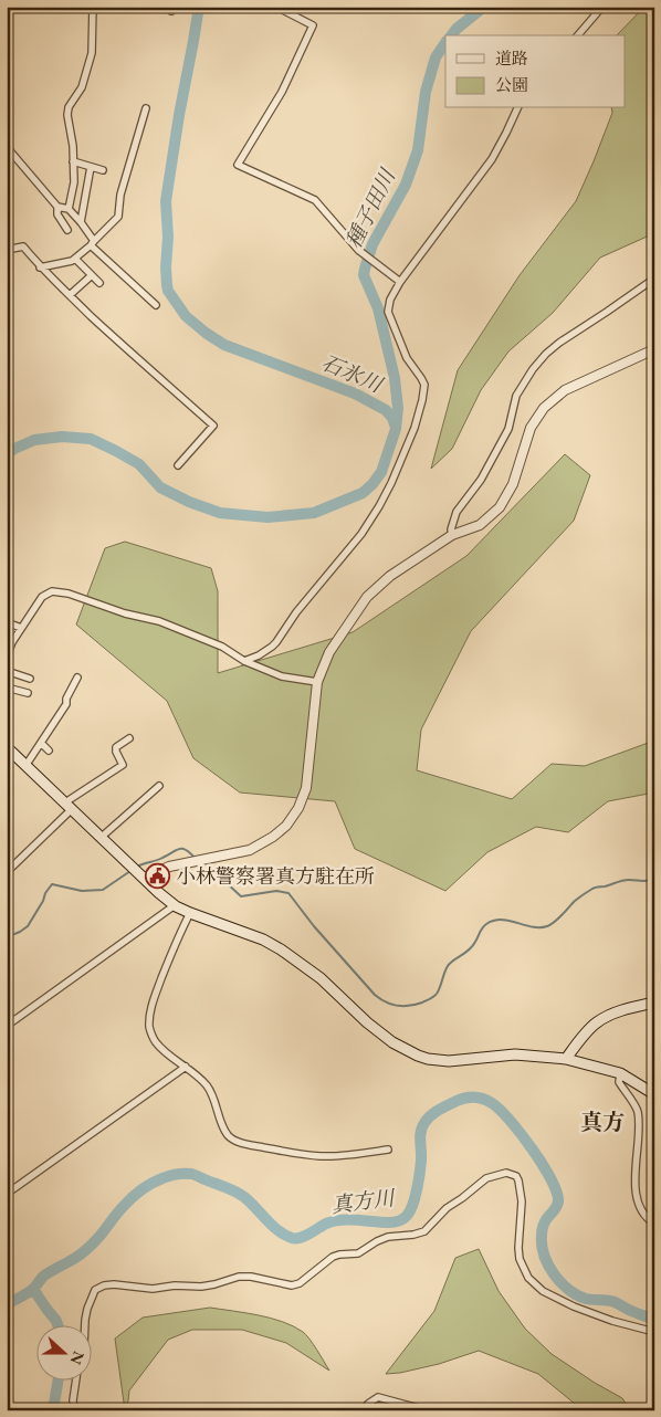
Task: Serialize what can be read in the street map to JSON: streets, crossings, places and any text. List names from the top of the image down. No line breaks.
{"districts":["真方"],"water":["種子田川","石氷川","真方川"],"places":{"public building":["小林警察署真方駐在所"]},"legend":["道路","公園"],"north":"right"}
